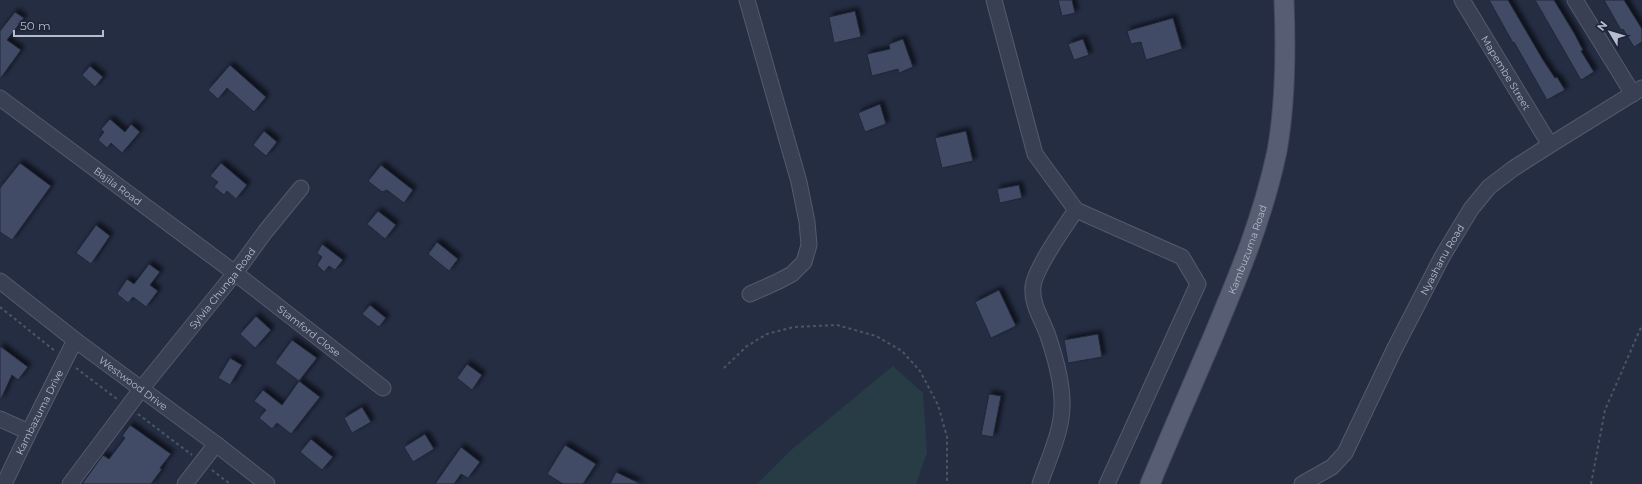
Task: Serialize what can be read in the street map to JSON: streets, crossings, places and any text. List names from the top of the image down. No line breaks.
{"streets":{"main road":["Kambuzuma Road"],"street":["Mapembe Street","Bajila Road","Nyashanu Road","Sylvia Chunga Road","Stamford Close","Westwood Drive","Kambazuma Drive"]},"crossings":[["Mapembe Street","Nyashanu Road"],["Bajila Road","Sylvia Chunga Road"],["Bajila Road","Stamford Close"],["Sylvia Chunga Road","Stamford Close"],["Sylvia Chunga Road","Westwood Drive"],["Westwood Drive","Kambazuma Drive"]],"scale_bar":"50 m","north":"top left"}
